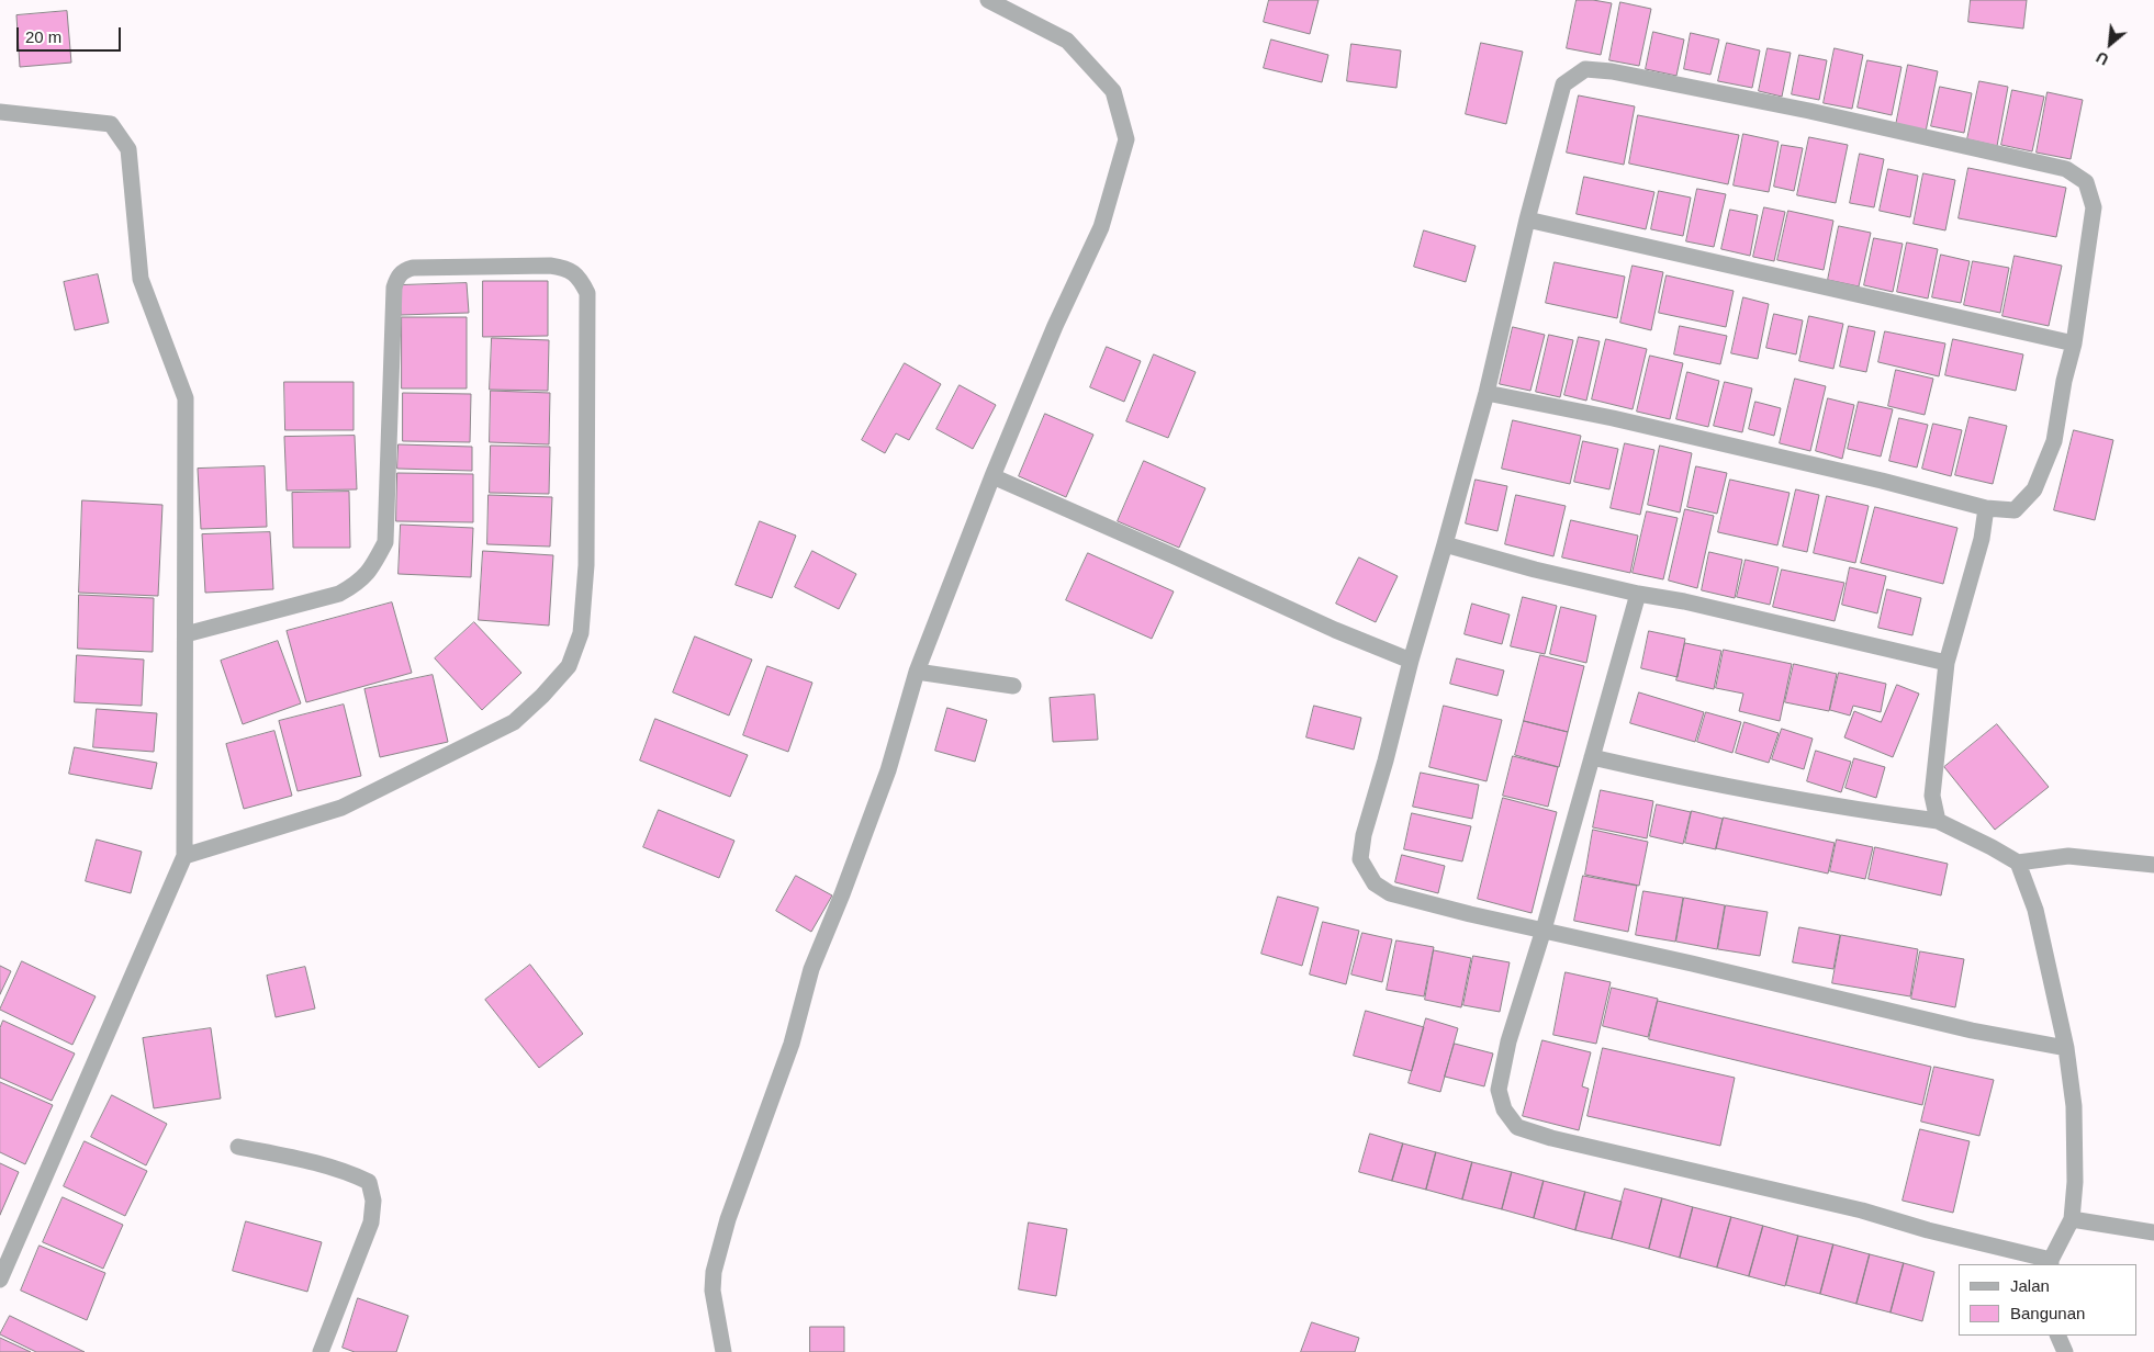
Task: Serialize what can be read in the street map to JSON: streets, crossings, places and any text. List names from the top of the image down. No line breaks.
{"legend":["Jalan","Bangunan"],"scale_bar":"20 m","north":"bottom left"}
